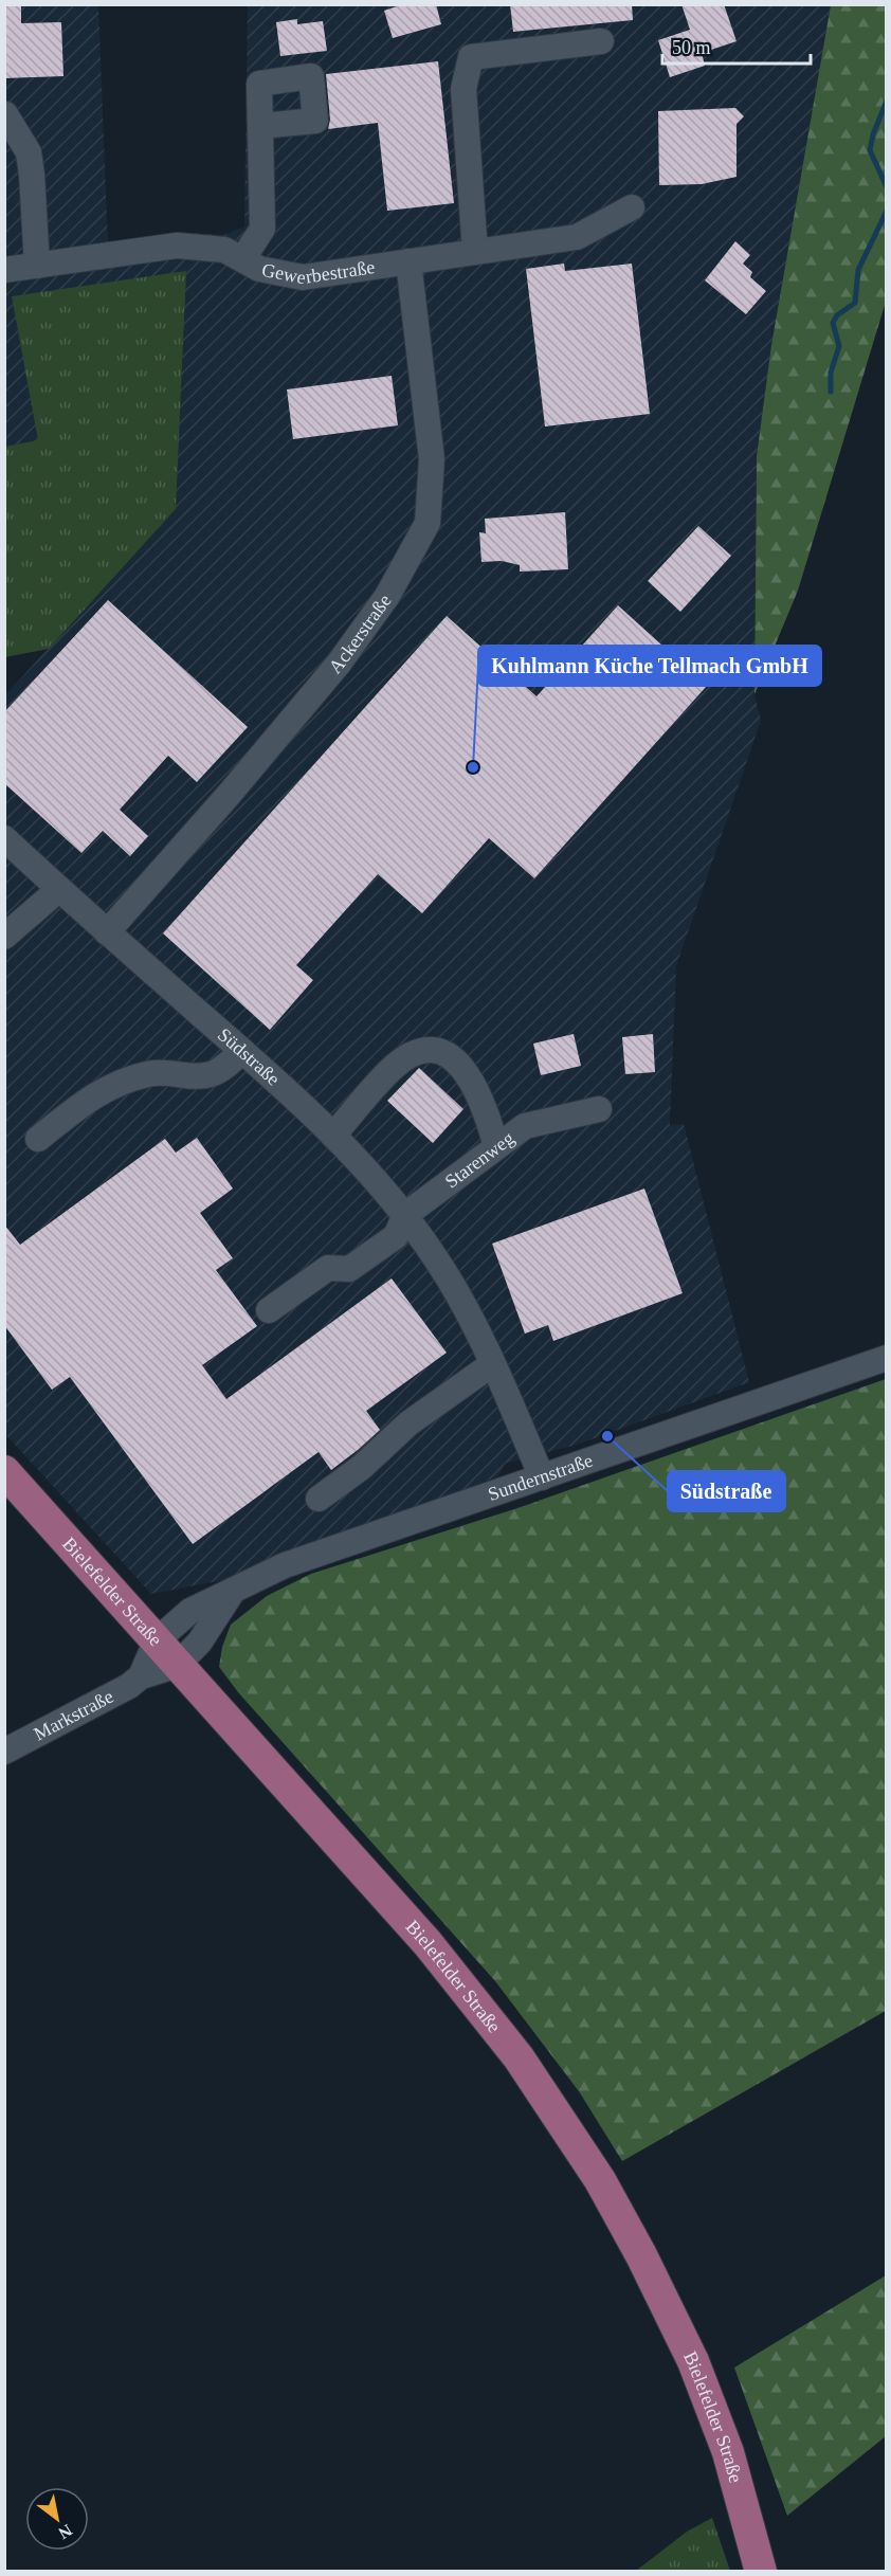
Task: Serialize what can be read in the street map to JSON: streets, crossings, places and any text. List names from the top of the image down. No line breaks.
{"streets":{"main road":["Bielefelder Straße"],"street":["Gewerbestraße","Ackerstraße","Südstraße","Starenweg","Sundernstraße","Markstraße"]},"crossings":[["Gewerbestraße","Ackerstraße"],["Ackerstraße","Südstraße"],["Südstraße","Starenweg"],["Südstraße","Sundernstraße"],["Sundernstraße","Bielefelder Straße"],["Bielefelder Straße","Markstraße"]],"places":["Kuhlmann Küche Tellmach GmbH","Südstraße"],"scale_bar":"50 m","north":"bottom right"}
